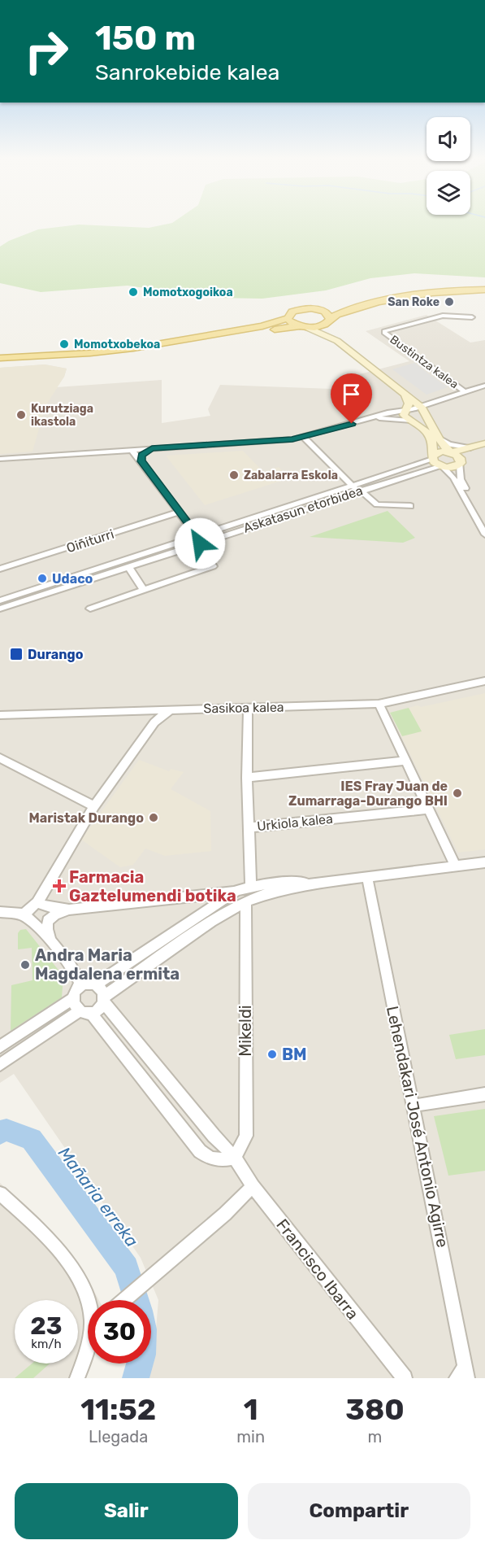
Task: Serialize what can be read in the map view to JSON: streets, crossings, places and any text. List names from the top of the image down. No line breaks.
{"streets":{"street":["Bustintza kalea","Askatasun etorbidea","Oiñiturri","Sasikoa kalea","Urkiola kalea","Mikeldi","Lehendakari José Antonio Agirre","Francisco Ibarra"]},"crossings":[["Mikeldi","Francisco Ibarra"]],"water":["Mañaria erreka"],"places":{"other":["Momotxogoikoa","San Roke","Momotxobekoa","Kurutziaga ikastola","Zabalarra Eskola","Udaco","IES Fray Juan de Zumarraga-Durango BHI","Maristak Durango","Andra Maria Magdalena ermita","BM"],"transit":["Durango"],"health":["Farmacia Gaztelumendi botika"]},"page":{"turn":["150 m","Sanrokebide kalea"],"speed":"23 km/h","limit":"30","eta":["11:52","Llegada","1","min","380","m"],"buttons":["Salir","Compartir"]}}
